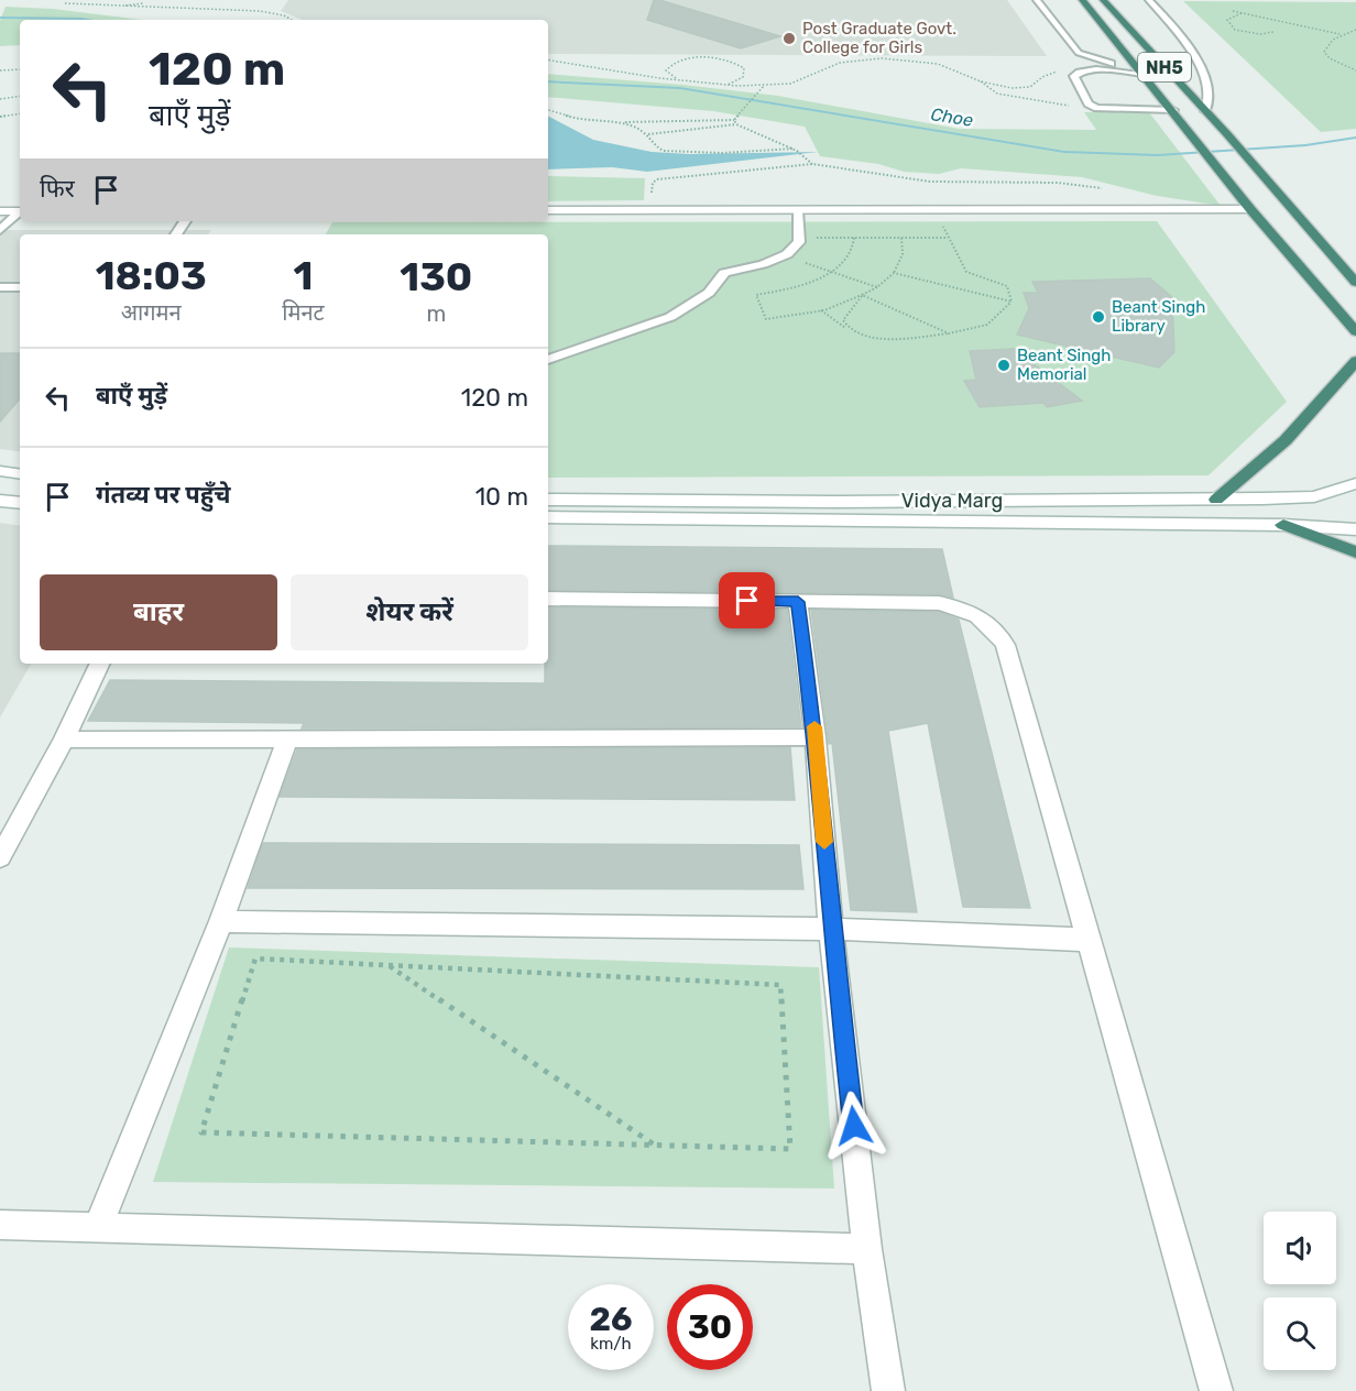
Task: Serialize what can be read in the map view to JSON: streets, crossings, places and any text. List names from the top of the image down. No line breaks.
{"streets":{"highway":["NH5"],"street":["Vidya Marg"]},"water":["Choe"],"places":["Post Graduate Govt. College for Girls","Beant Singh Library","Beant Singh Memorial"],"page":{"turn":["120 m","बाएँ मुड़ें"],"then":"फिर","eta":["18:03","आगमन","1","मिनट","130","m"],"list":[{"name":"बाएँ मुड़ें","value":"120 m"},{"name":"गंतव्य पर पहुँचे","value":"10 m"}],"buttons":["बाहर","शेयर करें"],"speed":"26 km/h","limit":"30"}}
